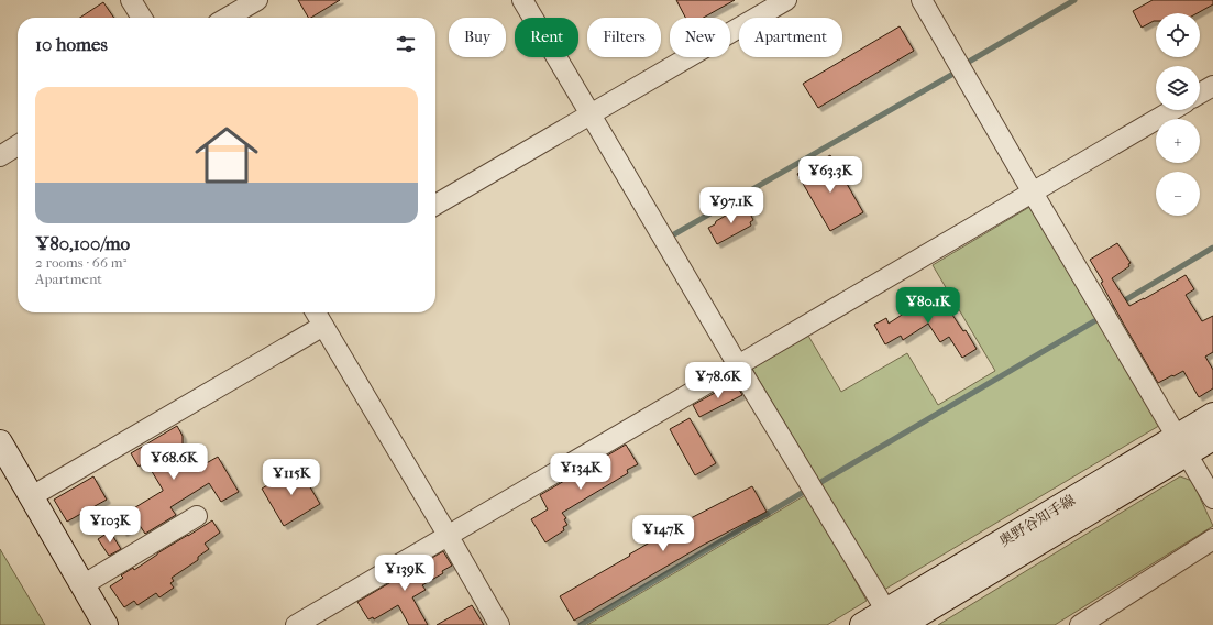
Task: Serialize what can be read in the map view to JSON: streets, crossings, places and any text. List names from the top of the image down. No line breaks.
{"streets":{"main road":["奥野谷知手線"]},"page":{"map_buttons":["+","−"],"chip":["Buy","Rent","Filters","New","Apartment"],"heading":"10 homes","list":[{"name":"¥80,100/mo","note":"2 rooms · 66 m² · Apartment"}],"price":["¥63.3K","¥97.1K","¥80.1K","¥78.6K","¥68.6K","¥134K","¥115K","¥103K","¥147K","¥139K"]}}
